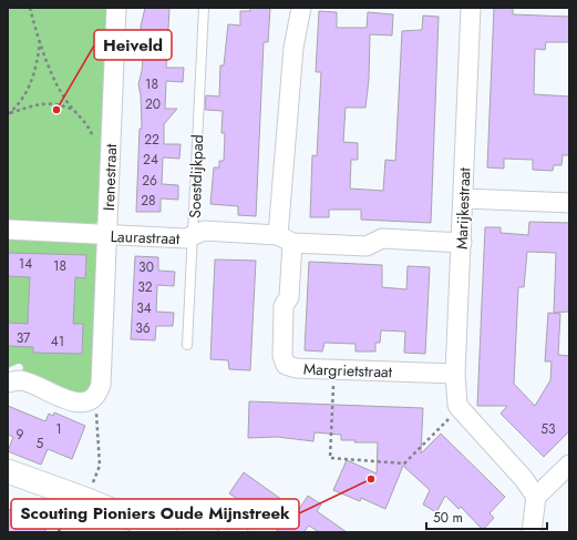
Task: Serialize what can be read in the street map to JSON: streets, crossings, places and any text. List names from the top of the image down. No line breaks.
{"streets":{"street":["Irenestraat","Marijkestraat","Laurastraat","Margrietstraat"],"lane":["Soestdijkpad"]},"crossings":[["Soestdijkpad","Laurastraat"],["Irenestraat","Laurastraat"],["Marijkestraat","Laurastraat"],["Marijkestraat","Margrietstraat"],["Laurastraat","Margrietstraat"]],"places":["Heiveld","Scouting Pioniers Oude Mijnstreek"],"house_numbers":["18","20","22","24","26","28","14","18","30","32","34","36","37","41","1","53","9","5"],"scale_bar":"50 m"}
